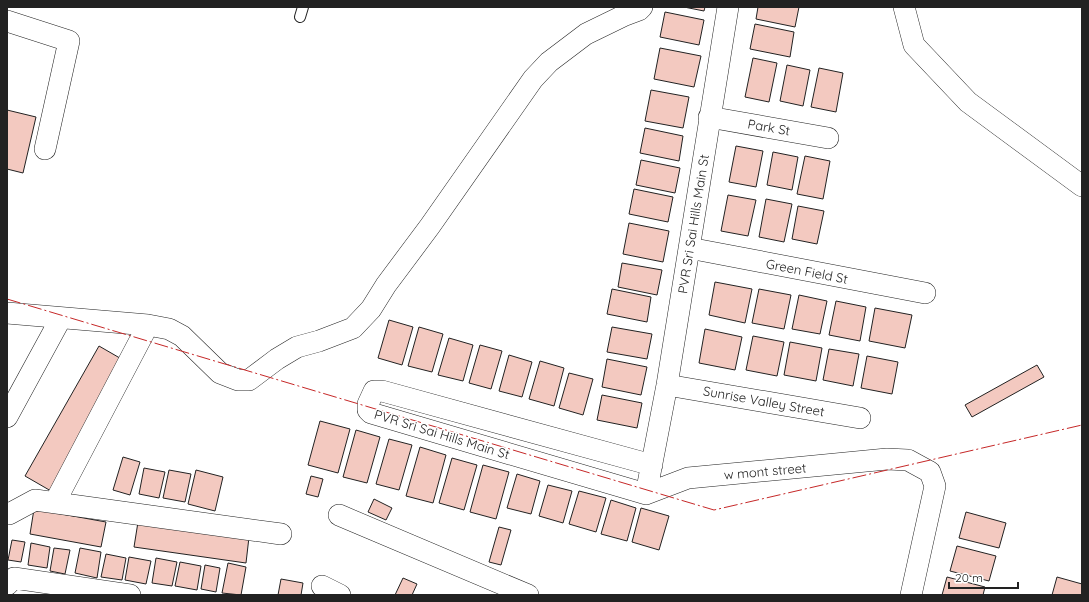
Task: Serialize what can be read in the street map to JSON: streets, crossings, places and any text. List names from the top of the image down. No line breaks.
{"streets":{"street":["Park St","PVR Sri Sai Hills Main St","Green Field St","Sunrise Valley Street","w mont street"]},"crossings":[["Park St","PVR Sri Sai Hills Main St"],["PVR Sri Sai Hills Main St","Green Field St"],["PVR Sri Sai Hills Main St","Sunrise Valley Street"],["PVR Sri Sai Hills Main St","w mont street"]],"scale_bar":"20 m"}
